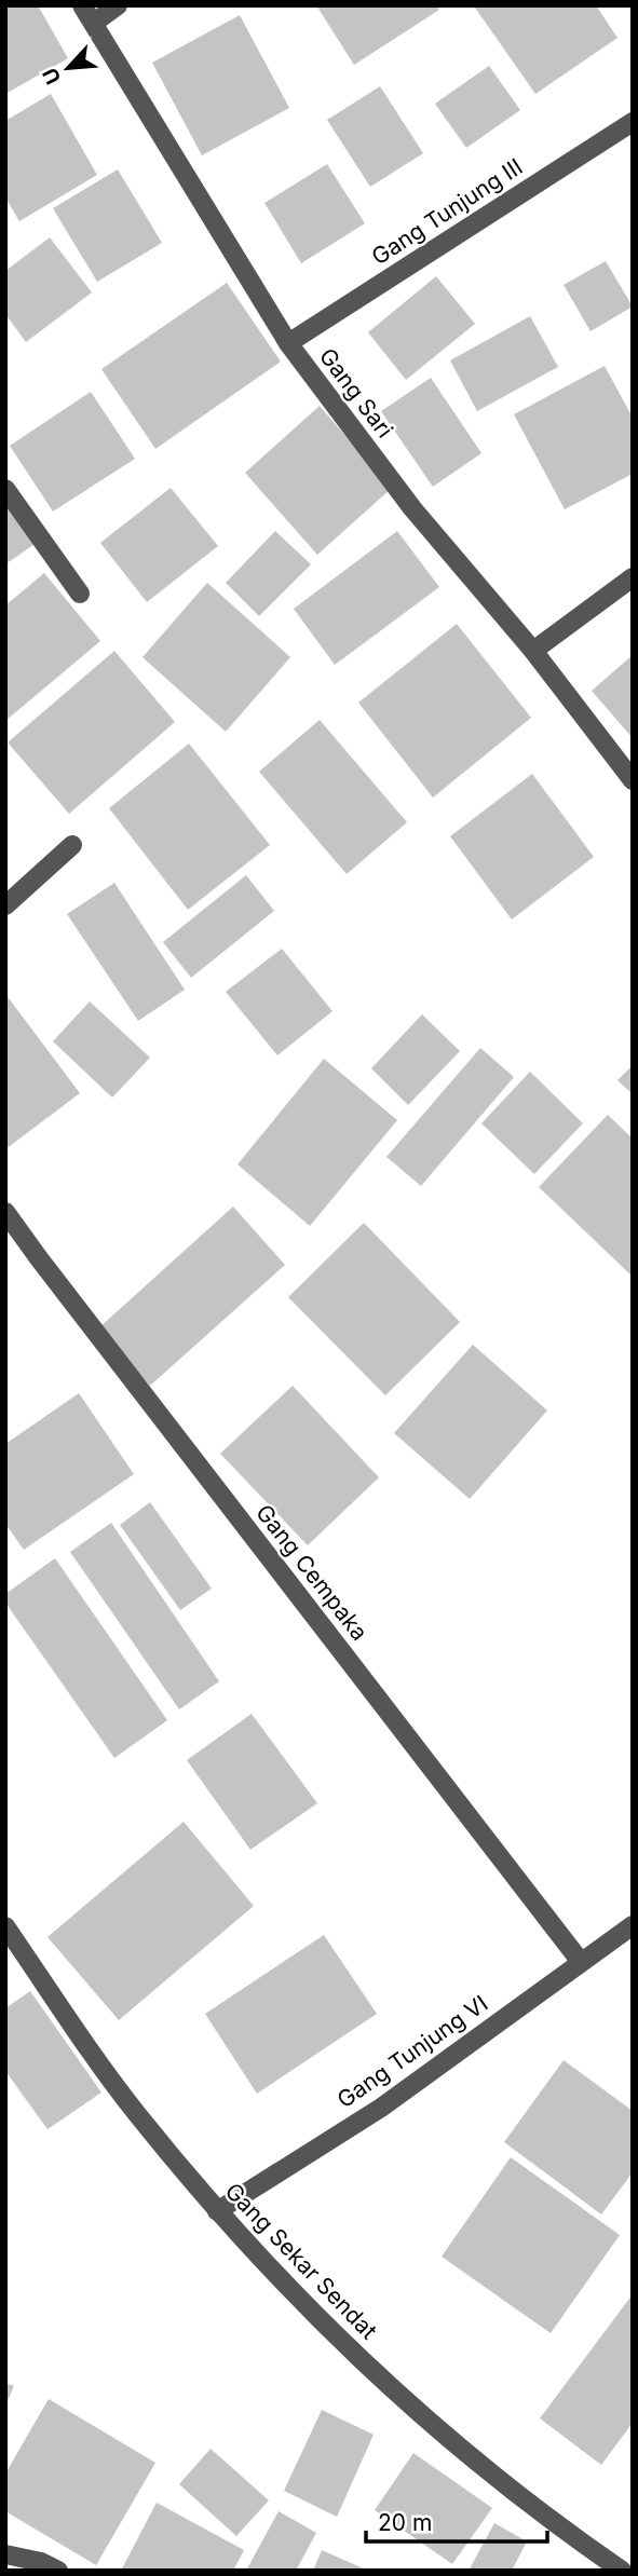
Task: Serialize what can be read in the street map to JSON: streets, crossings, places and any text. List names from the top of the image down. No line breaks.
{"streets":{"street":["Gang Tunjung III","Gang Sari","Gang Cempaka","Gang Tunjung VI","Gang Sekar Sendat"]},"crossings":[["Gang Tunjung III","Gang Sari"],["Gang Cempaka","Gang Tunjung VI"],["Gang Tunjung VI","Gang Sekar Sendat"]],"scale_bar":"20 m","north":"bottom left"}
